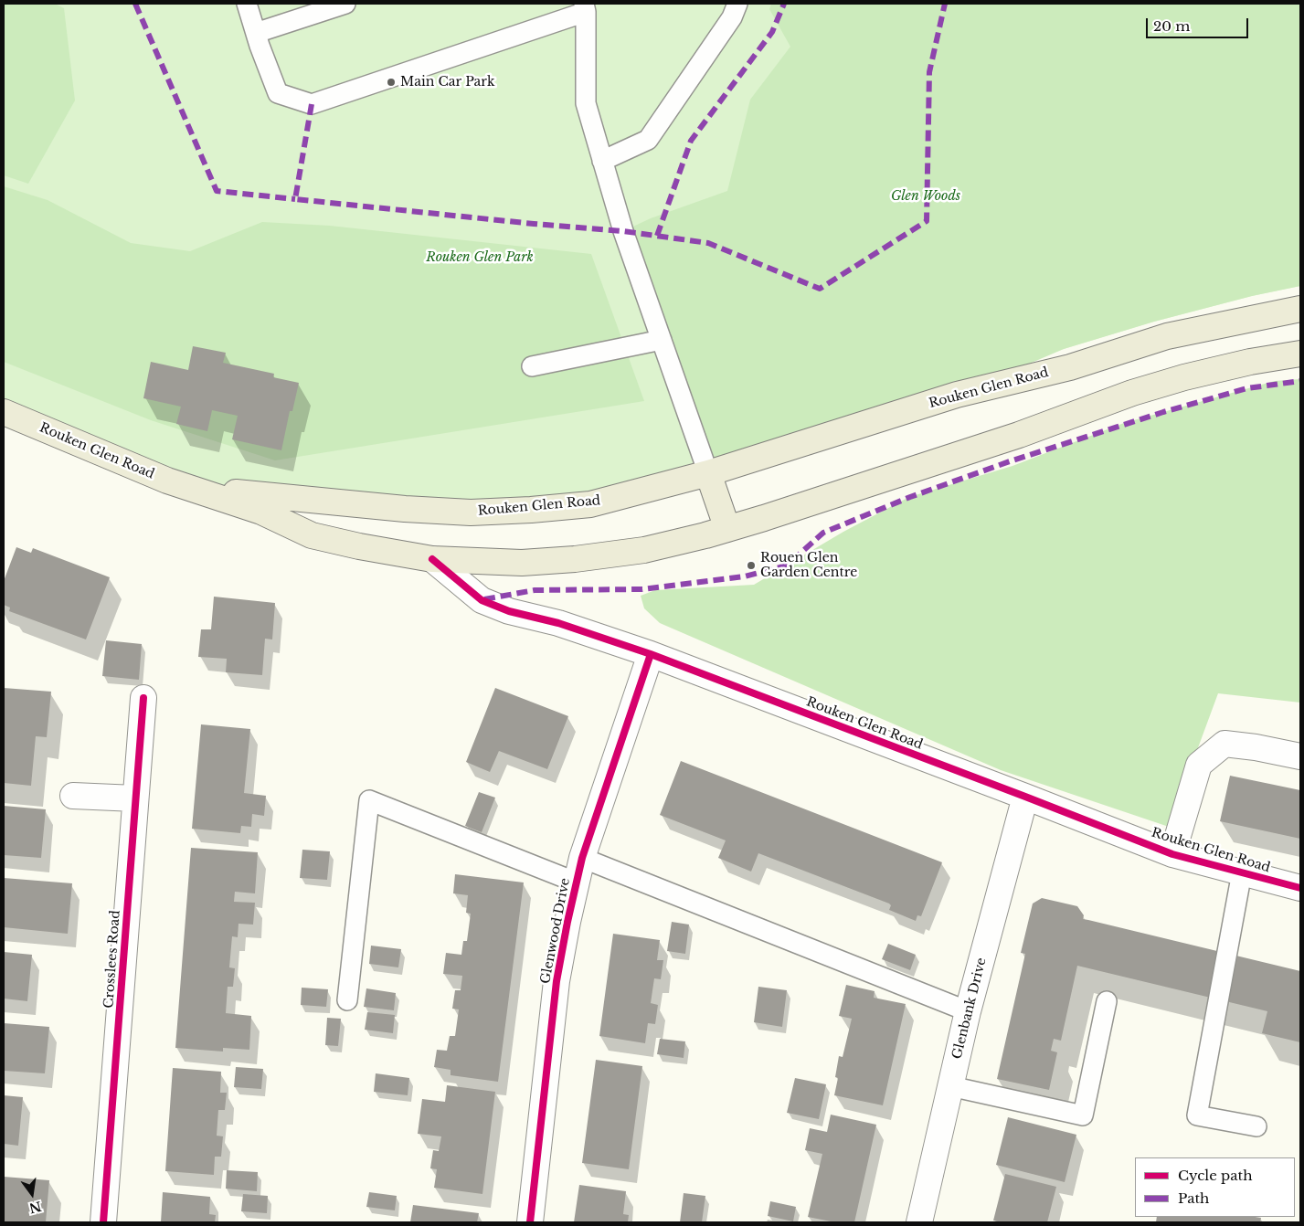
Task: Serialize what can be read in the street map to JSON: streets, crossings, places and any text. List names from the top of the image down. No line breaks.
{"streets":{"main road":["Rouken Glen Road"],"street":["Glenwood Drive","Crosslees Road","Glenbank Drive"]},"crossings":[["Rouken Glen Road","Glenwood Drive"],["Rouken Glen Road","Glenbank Drive"]],"parks":["Glen Woods","Rouken Glen Park"],"places":["Main Car Park","Rouen Glen Garden Centre"],"legend":["Cycle path","Path"],"scale_bar":"20 m","north":"bottom"}
